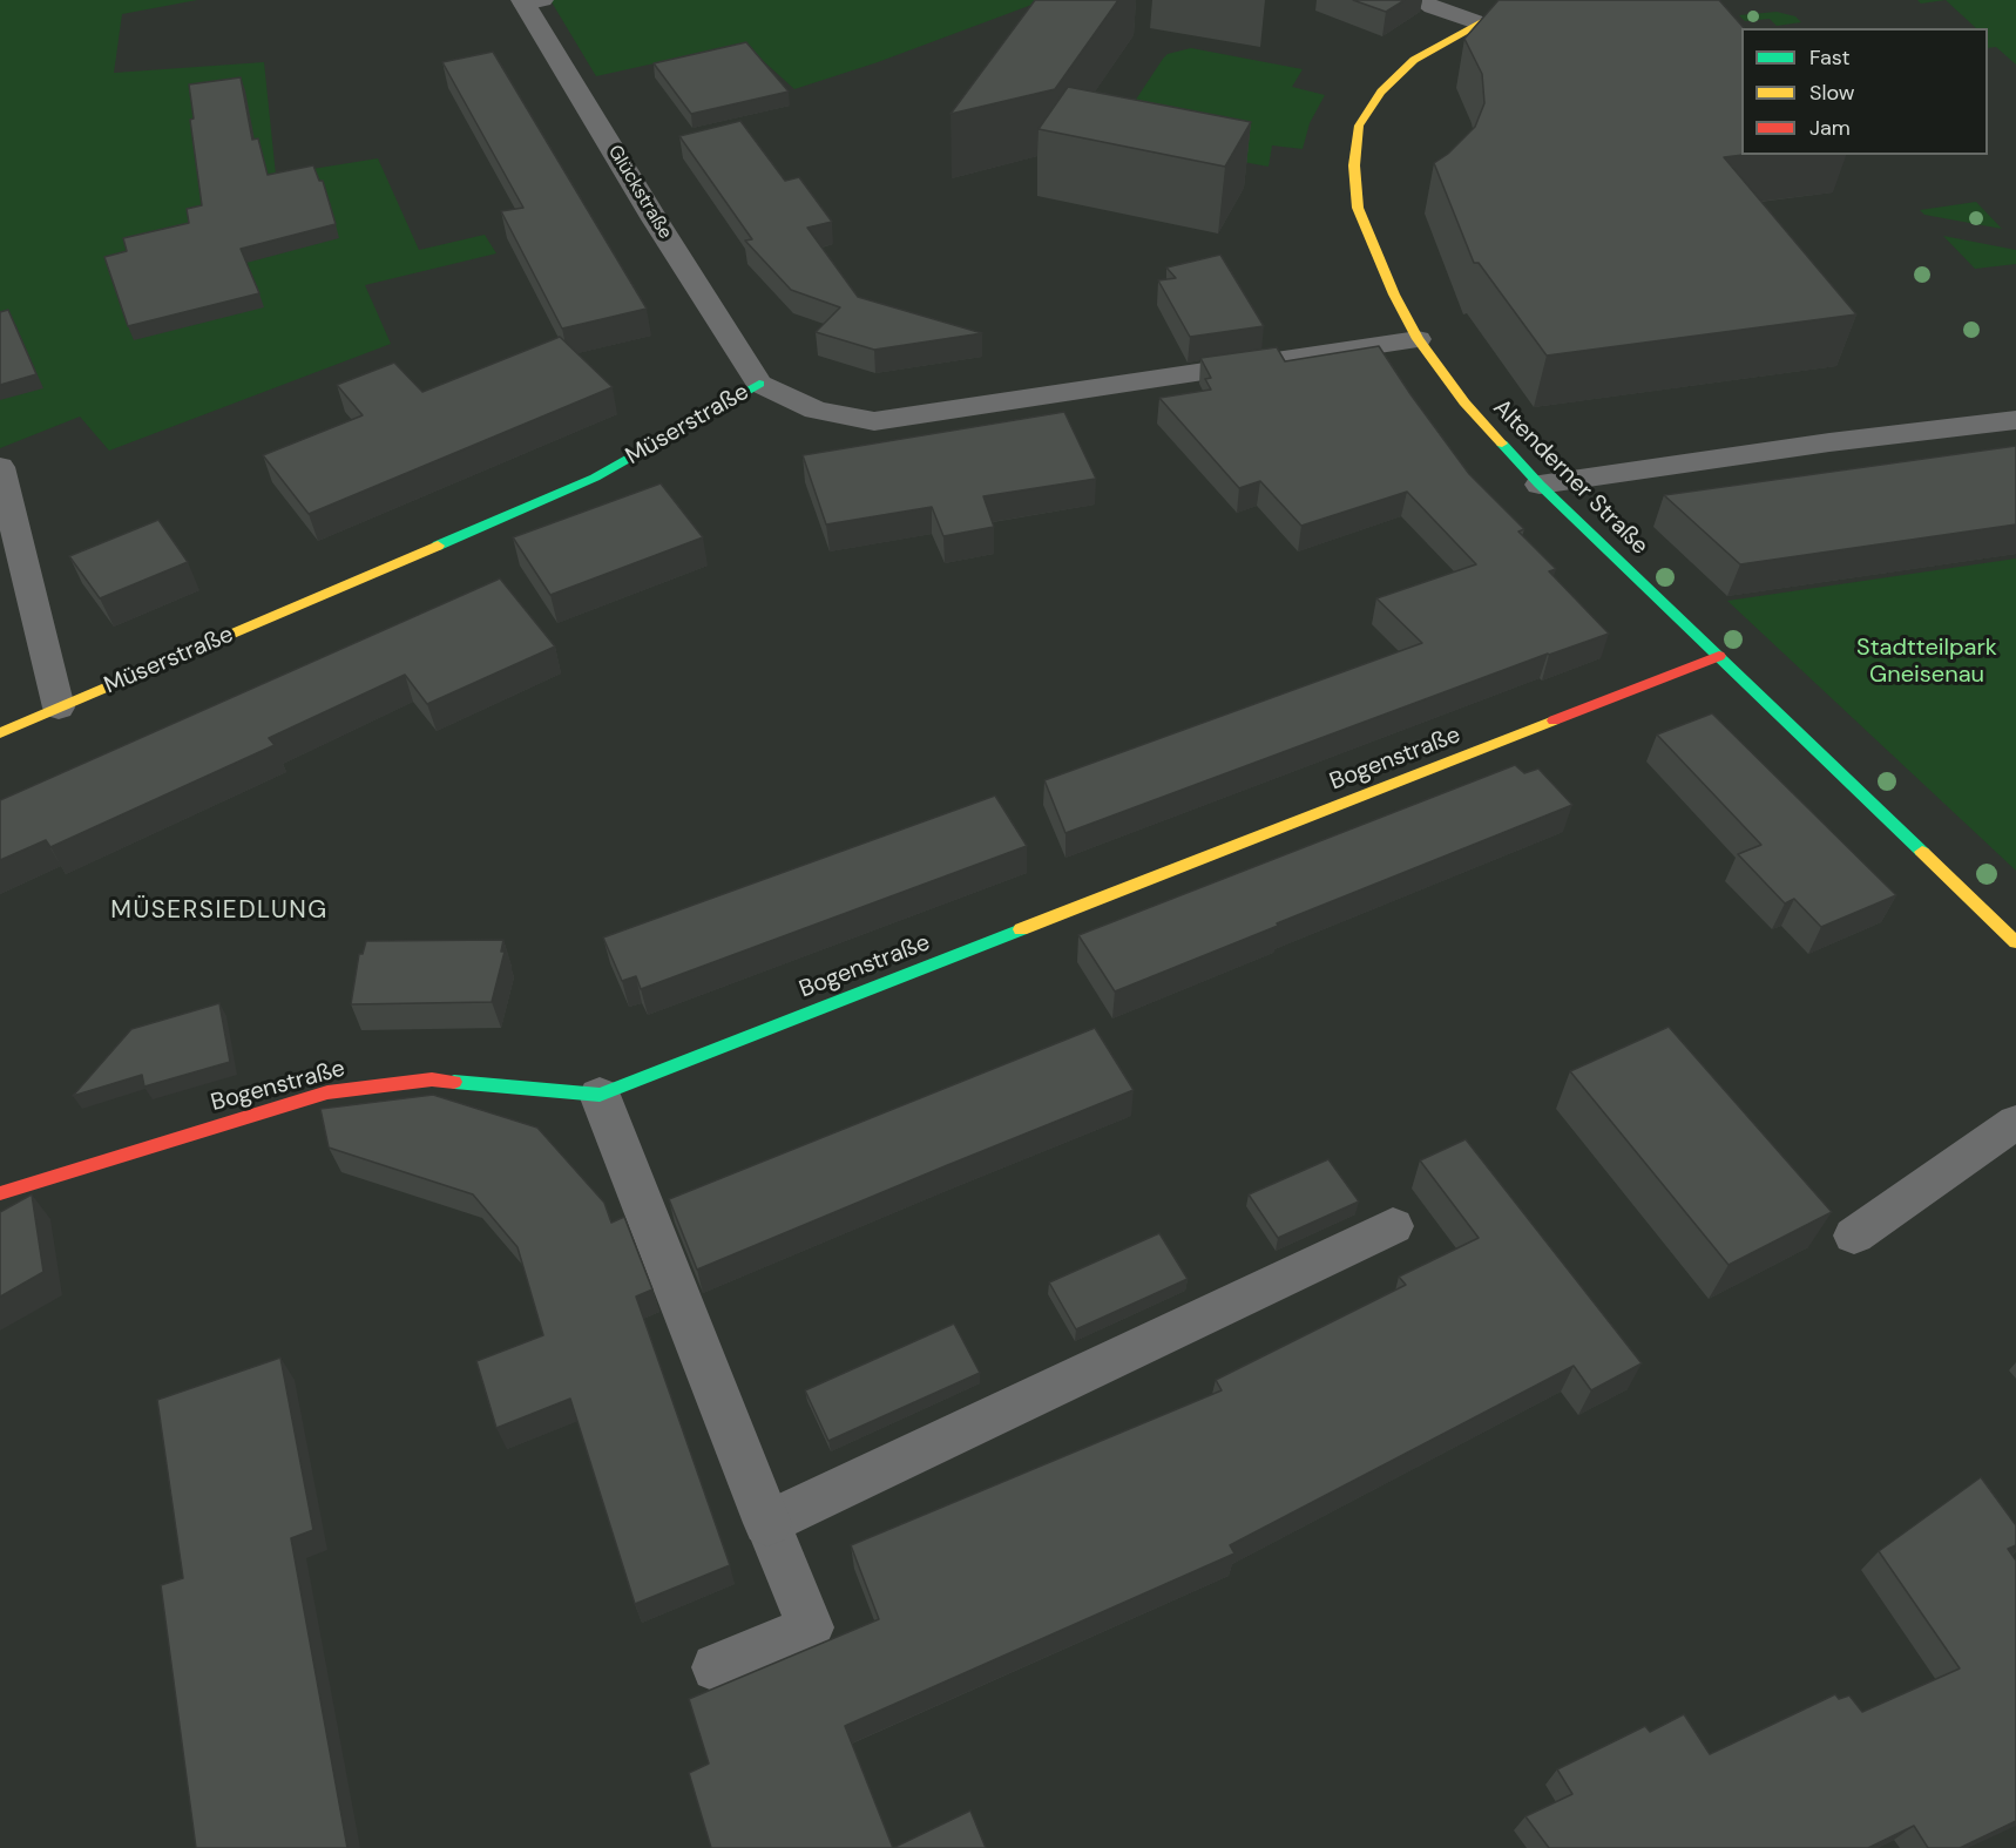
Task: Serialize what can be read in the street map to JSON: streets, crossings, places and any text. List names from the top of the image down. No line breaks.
{"streets":{"street":["Glückstraße","Müserstraße","Altenderner Straße","Bogenstraße"]},"crossings":[["Glückstraße","Müserstraße"],["Müserstraße","Altenderner Straße"],["Altenderner Straße","Bogenstraße"]],"districts":["MÜSERSIEDLUNG"],"parks":["Stadtteilpark Gneisenau"],"legend":["Fast","Slow","Jam"]}
